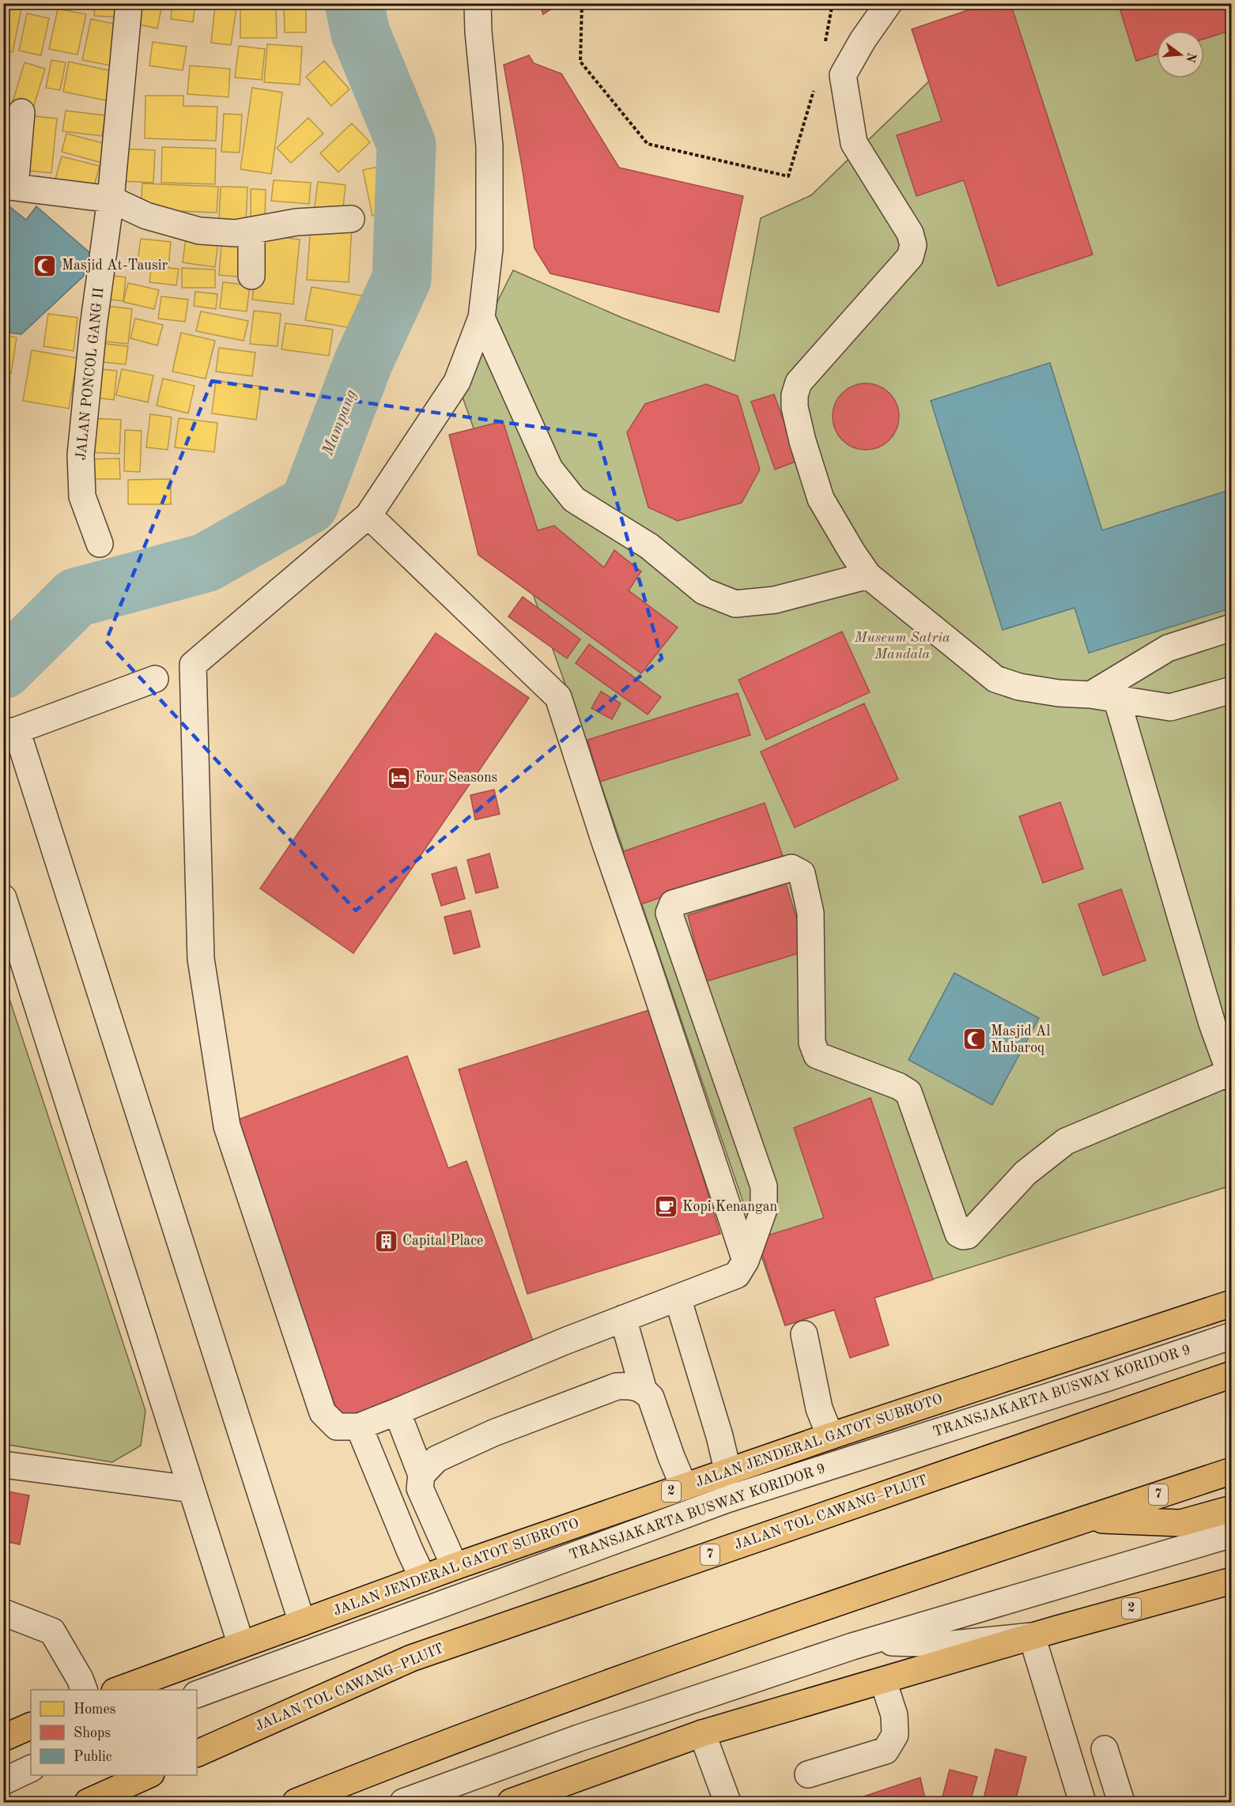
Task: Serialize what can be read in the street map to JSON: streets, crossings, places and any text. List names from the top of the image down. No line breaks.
{"streets":{"highway":["JALAN JENDERAL GATOT SUBROTO","2","7","JALAN TOL CAWANG–PLUIT"],"street":["JALAN PONCOL GANG II","TRANSJAKARTA BUSWAY KORIDOR 9"]},"water":["Mampang"],"parks":["Museum Satria Mandala"],"places":{"mosque":["Masjid At-Tausir","Masjid Al Mubaroq"],"hotel":["Four Seasons"],"cafe":["Kopi Kenangan"],"building":["Capital Place"]},"legend":["Homes","Shops","Public"],"north":"right"}
